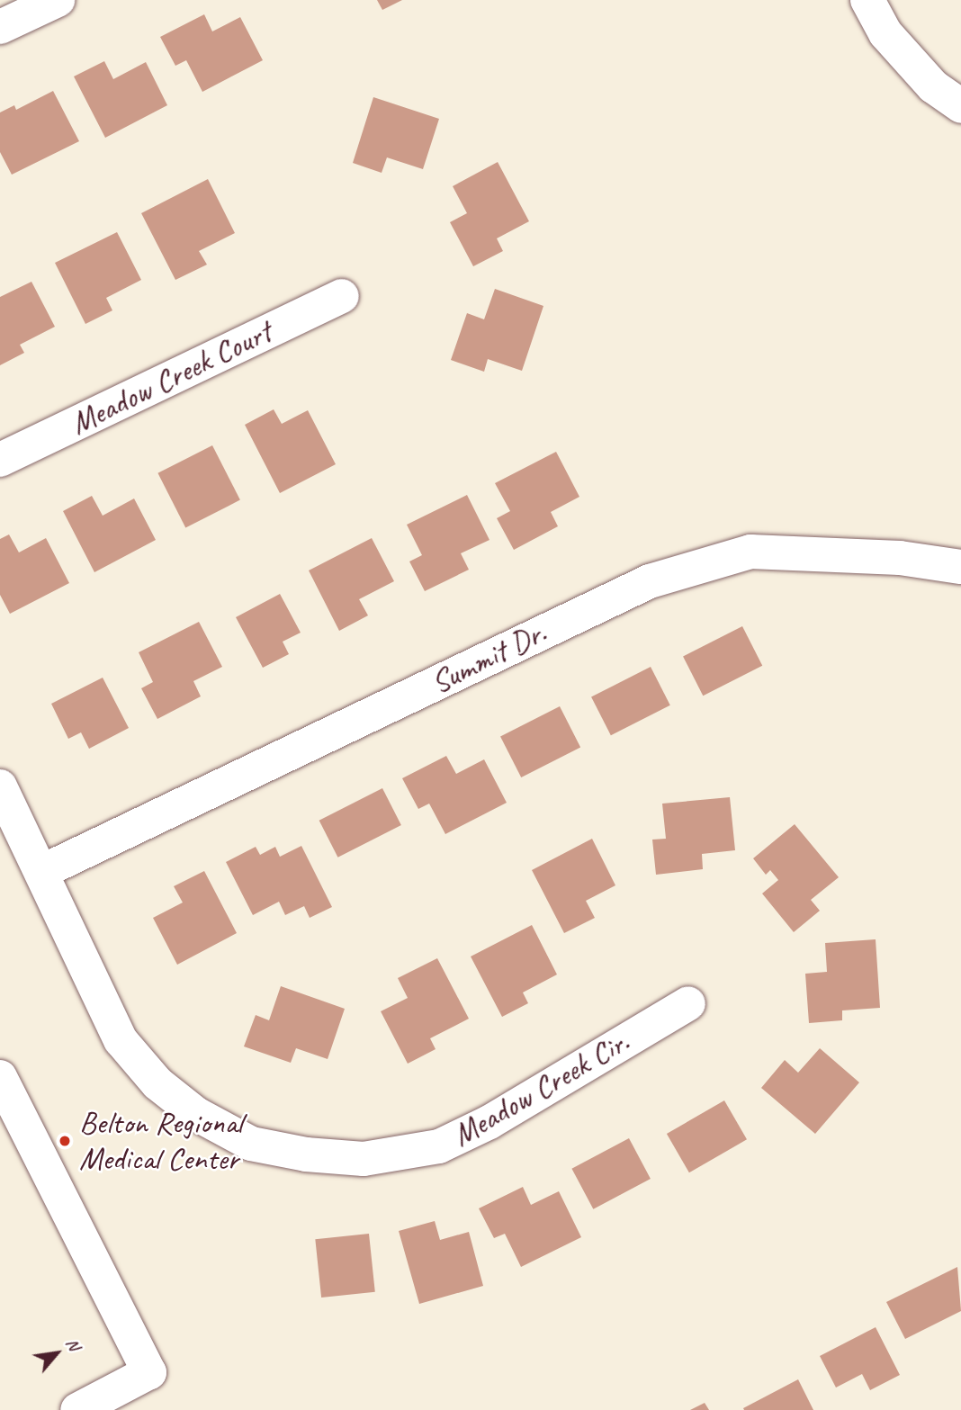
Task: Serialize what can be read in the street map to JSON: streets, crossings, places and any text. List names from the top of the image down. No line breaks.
{"streets":{"street":["Meadow Creek Court","Summit Dr.","Meadow Creek Cir."]},"crossings":[["Summit Dr.","Meadow Creek Cir."]],"places":["Belton Regional Medical Center"],"north":"top right"}
